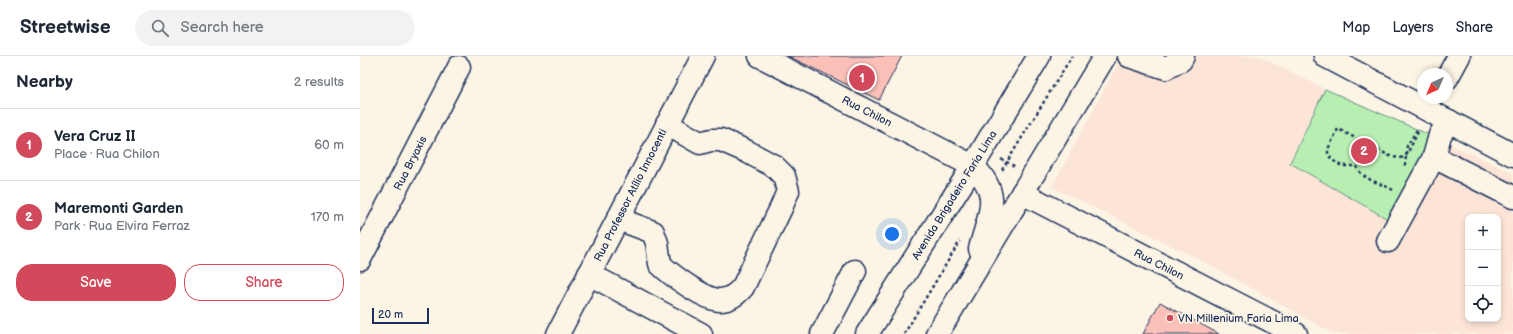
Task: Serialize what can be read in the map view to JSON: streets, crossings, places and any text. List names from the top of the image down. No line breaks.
{"streets":{"street":["Rua Chilon","Rua Bryaxis","Rua Professor Atílio Innocenti","Avenida Brigadeiro Faria Lima"]},"crossings":[["Rua Chilon","Avenida Brigadeiro Faria Lima"]],"places":["VN Millenium Faria Lima"],"scale_bar":"20 m","north":"bottom left","page":{"header":"Streetwise","search":"Search here","nav":["Map","Layers","Share"],"heading":["Nearby","2 results"],"pins":["1","2"],"list":[{"mark":"1","name":"Vera Cruz II","note":"Place · Rua Chilon","value":"60 m"},{"mark":"2","name":"Maremonti Garden","note":"Park · Rua Elvira Ferraz","value":"170 m"}],"map_buttons":["+","−"],"buttons":["Save","Share"],"scale":"20 m"}}
